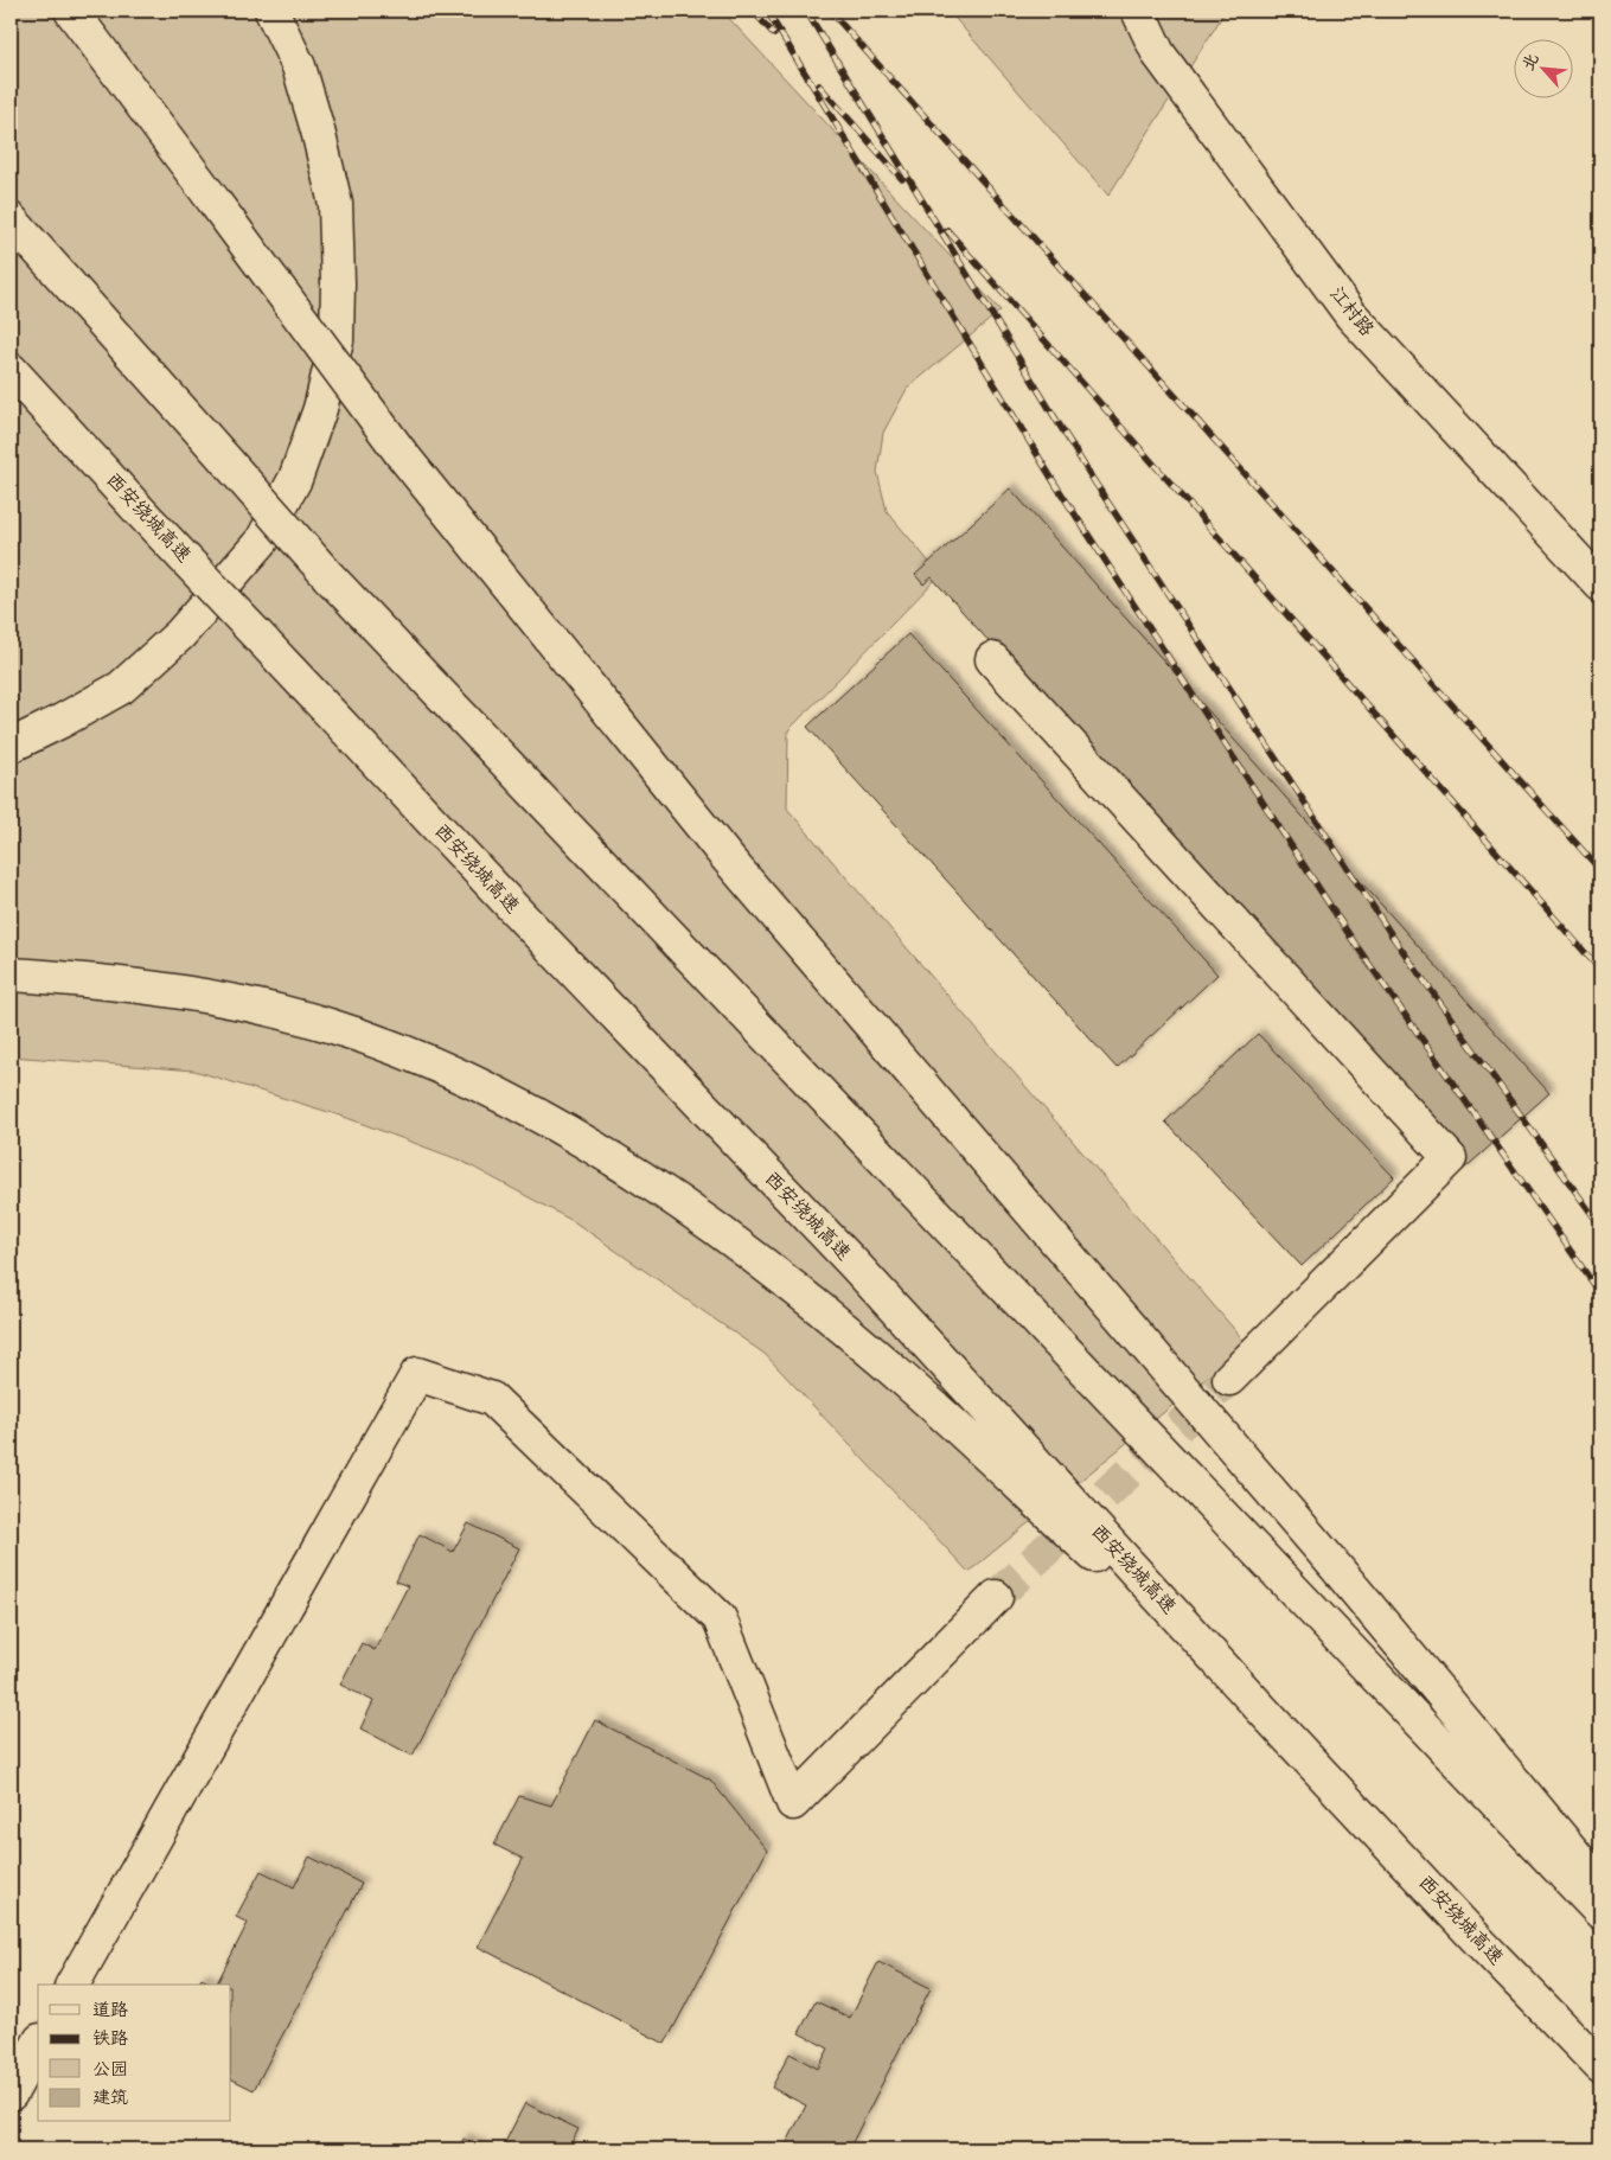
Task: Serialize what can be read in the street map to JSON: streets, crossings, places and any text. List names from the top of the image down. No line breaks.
{"streets":{"main road":["江村路","西安绕城高速"]},"legend":["道路","铁路","公园","建筑"],"north":"top left"}
